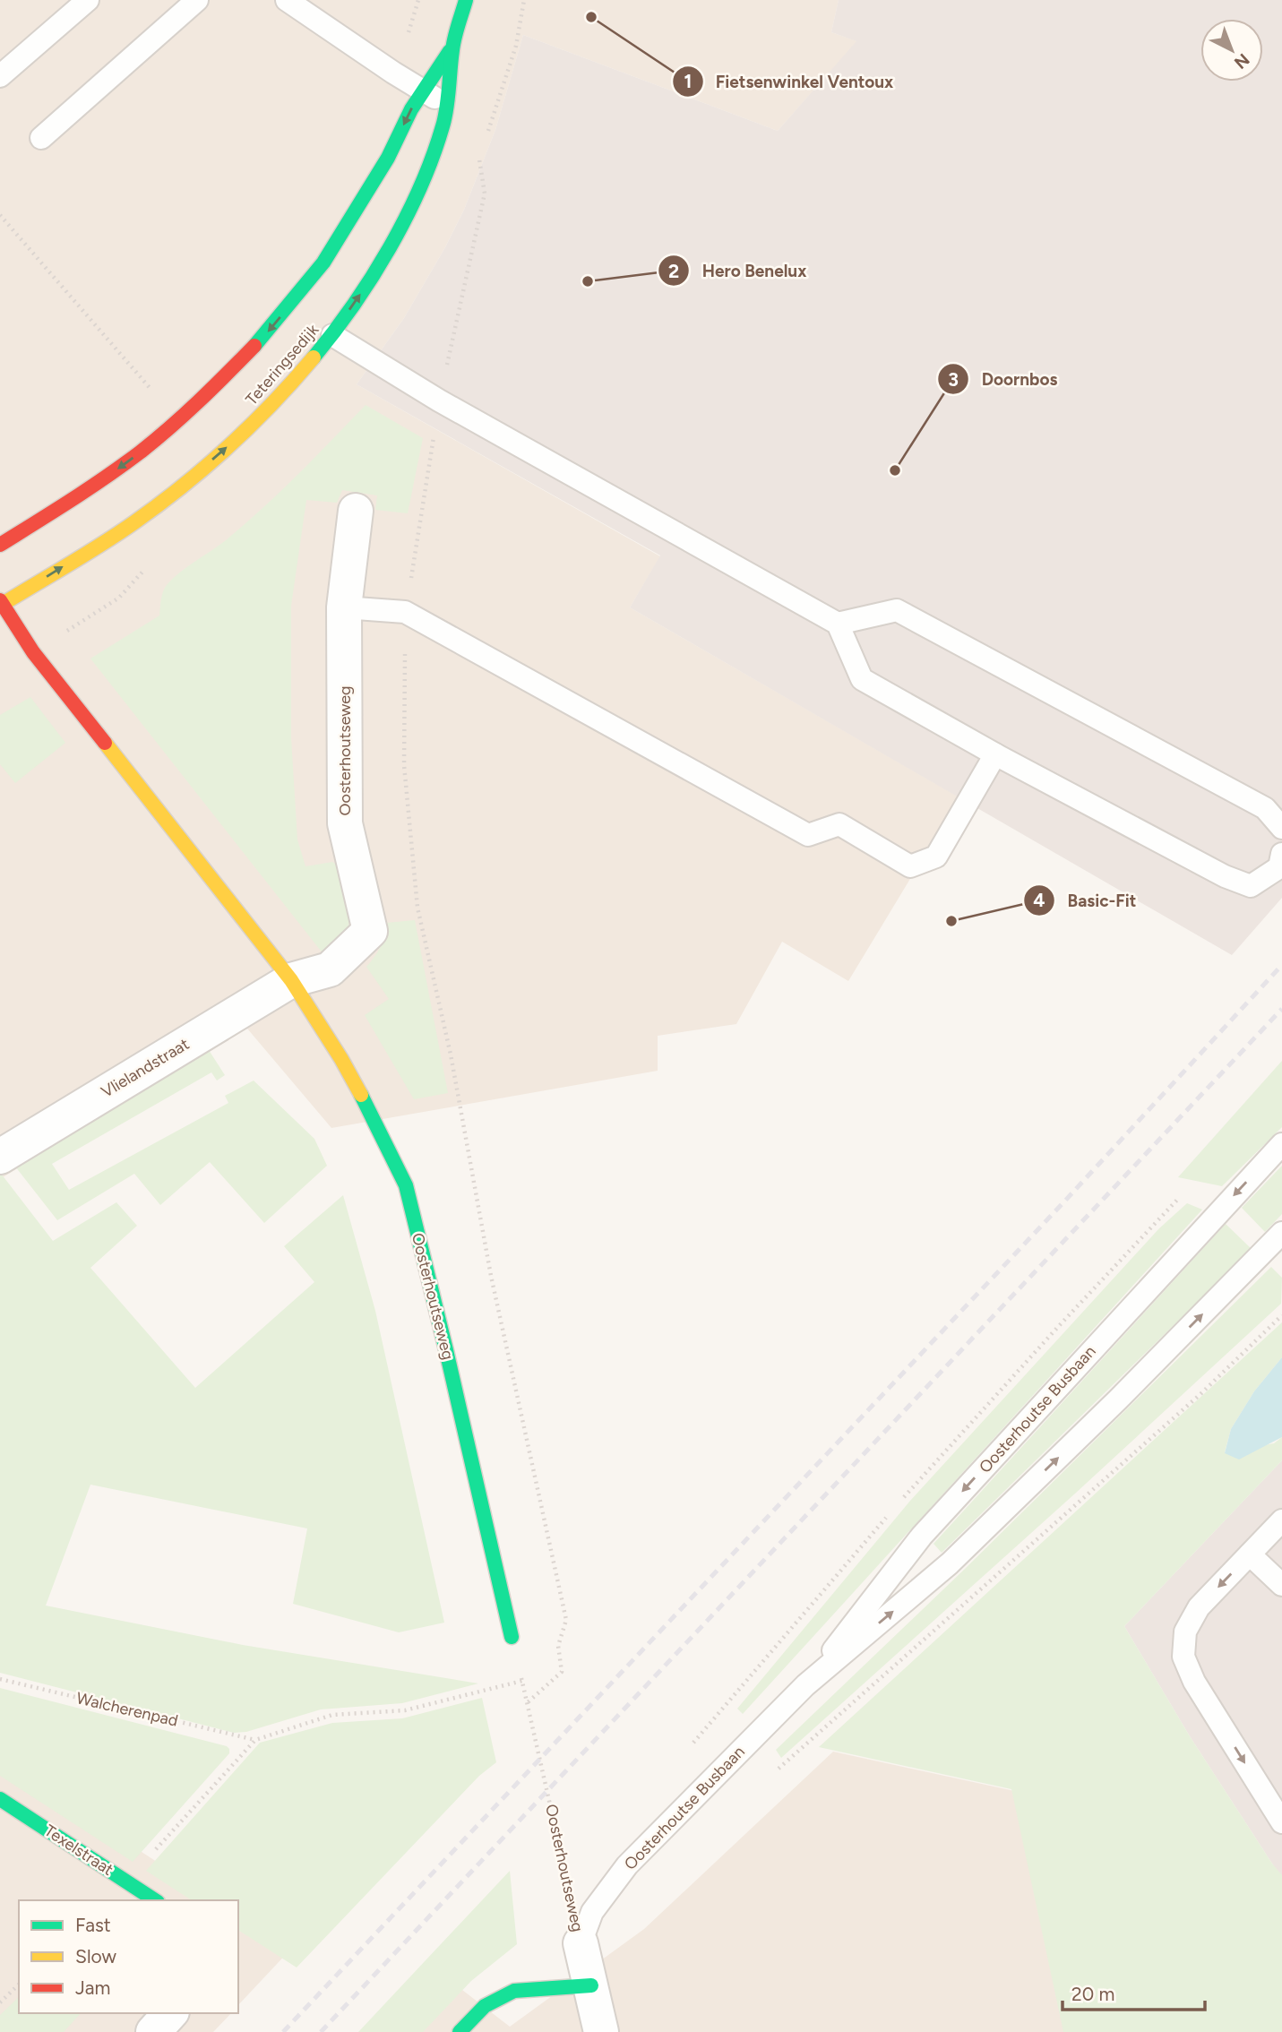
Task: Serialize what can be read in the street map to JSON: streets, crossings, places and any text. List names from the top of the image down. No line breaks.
{"streets":{"street":["Teteringsedijk","Oosterhoutseweg","Vlielandstraat","Texelstraat"],"lane":["Oosterhoutse Busbaan"],"path":["Walcherenpad"]},"crossings":[["Teteringsedijk","Oosterhoutseweg"],["Oosterhoutseweg","Vlielandstraat"],["Oosterhoutseweg","Oosterhoutse Busbaan"]],"places":["Fietsenwinkel Ventoux","Hero Benelux","Doornbos","Basic-Fit"],"legend":["Fast","Slow","Jam"],"scale_bar":"20 m","north":"bottom right"}
